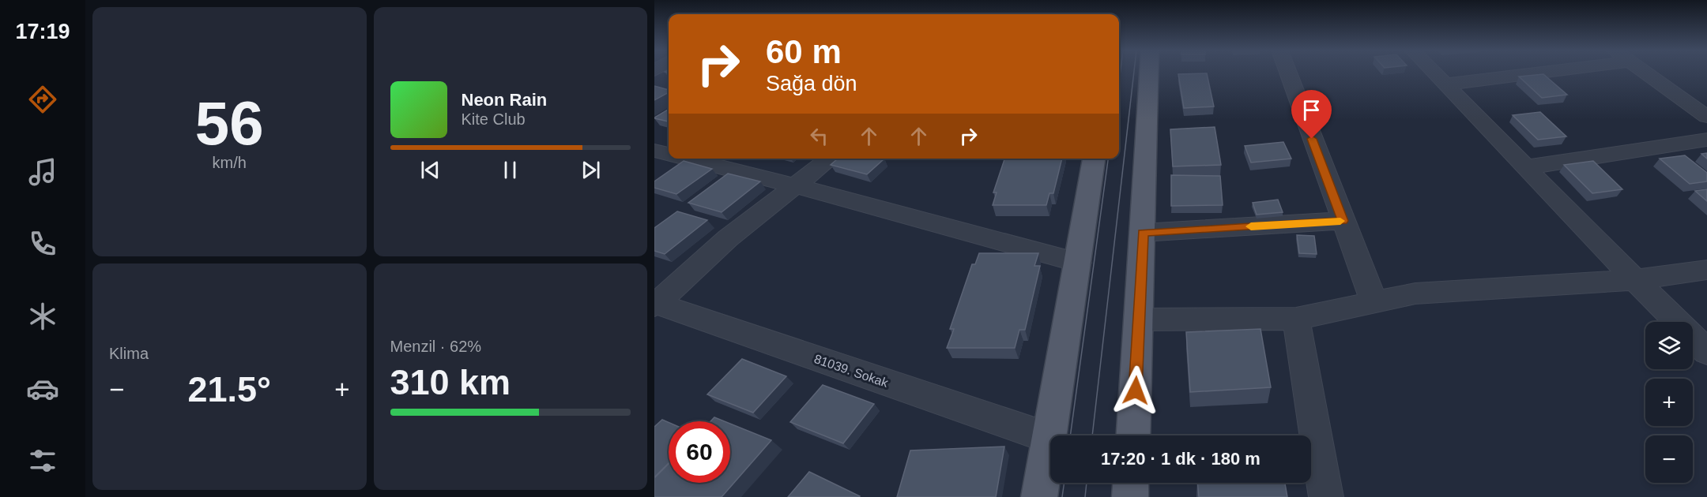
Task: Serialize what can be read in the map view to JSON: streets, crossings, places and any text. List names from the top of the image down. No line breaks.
{"streets":{"street":["81039. Sokak"]},"page":{"tabs":"17:19","tile":[["56","km/h"],"Klima",["Menzil · 62%","310 km"]],"turn":["60 m","Sağa dön"],"song":["Neon Rain","Kite Club"],"map_buttons":["+","−"],"heat":["−","21.5°","+"],"limit":"60","trip":"17:20 · 1 dk · 180 m"}}
